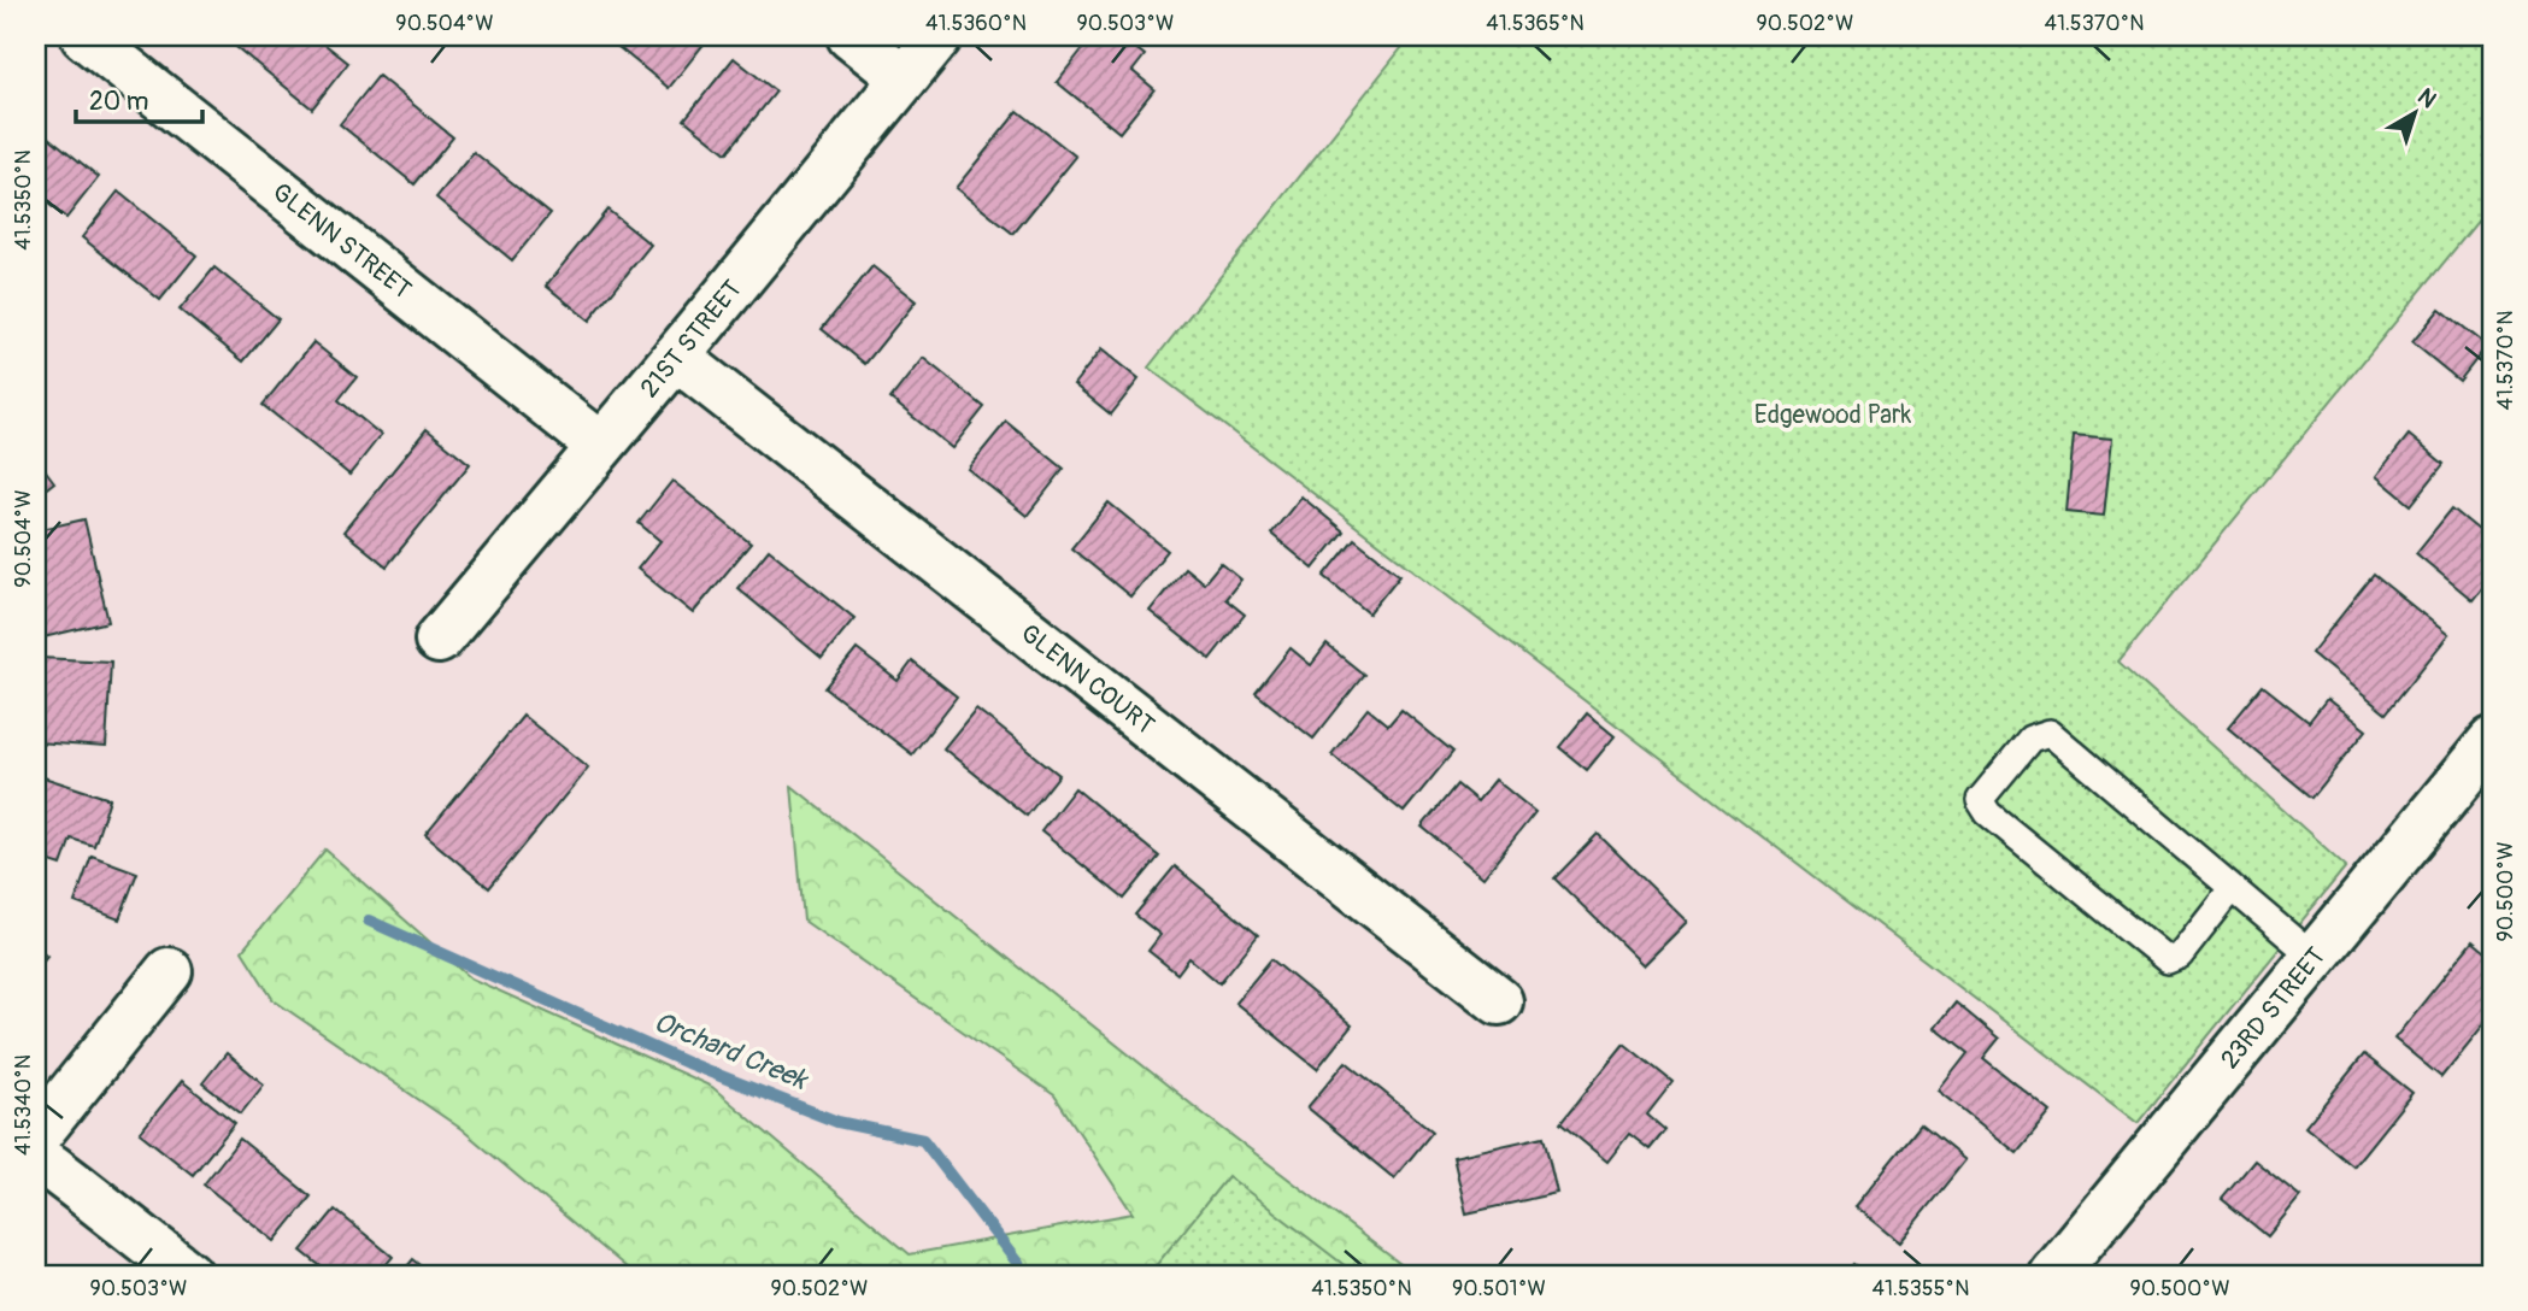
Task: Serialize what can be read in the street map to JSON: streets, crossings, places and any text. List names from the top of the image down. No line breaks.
{"streets":{"street":["GLENN STREET","21ST STREET","GLENN COURT","23RD STREET"]},"crossings":[["GLENN STREET","21ST STREET"],["21ST STREET","GLENN COURT"]],"water":["Orchard Creek"],"parks":["Edgewood Park"],"scale_bar":"20 m","north":"top right","coordinates":["90.504°W","41.5360°N","90.503°W","41.5365°N","90.502°W","41.5370°N","41.5350°N","90.500°W","41.5340°N","90.501°W","41.5355°N"]}
